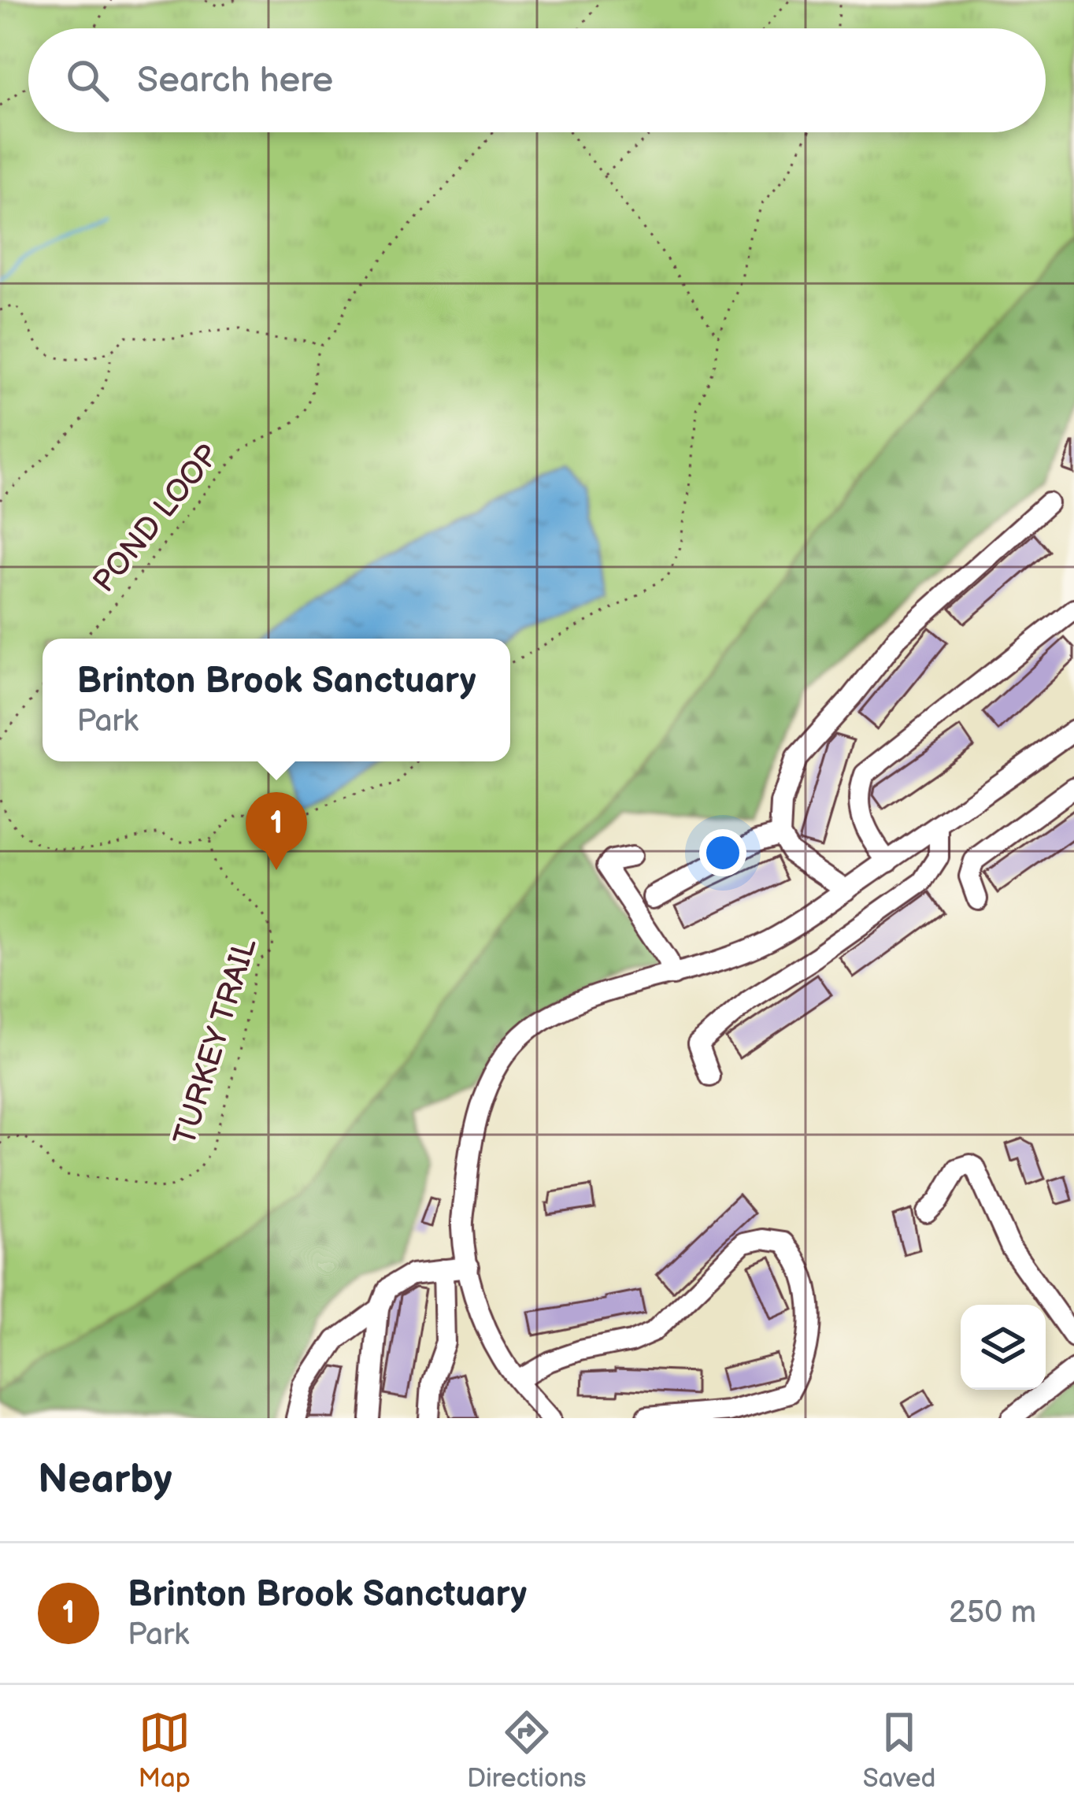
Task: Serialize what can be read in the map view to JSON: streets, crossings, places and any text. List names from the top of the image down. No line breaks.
{"streets":{"path":["POND LOOP","TURKEY TRAIL"]},"page":{"search":"Search here","popup":["Brinton Brook Sanctuary","Park"],"pins":"1","heading":"Nearby","list":[{"mark":"1","name":"Brinton Brook Sanctuary","note":"Park","value":"250 m"}],"nav":["Map","Directions","Saved"]}}
